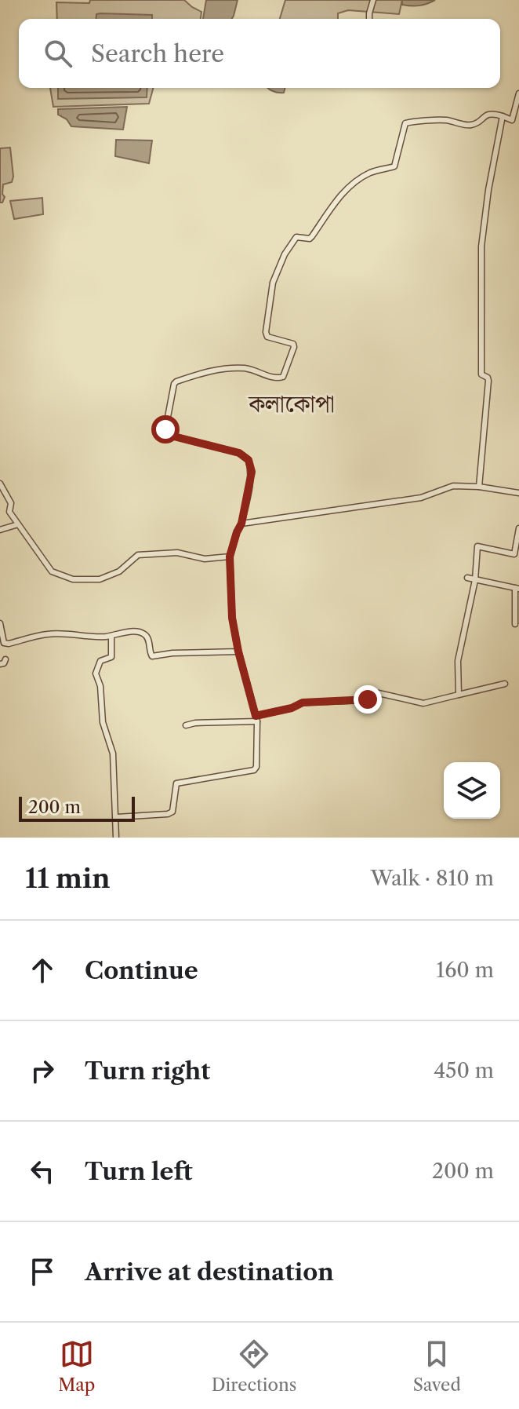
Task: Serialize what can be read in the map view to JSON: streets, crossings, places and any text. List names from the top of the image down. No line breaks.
{"districts":["কলাকোপা"],"scale_bar":"200 m","page":{"search":"Search here","scale":"200 m","heading":["11 min","Walk · 810 m"],"list":[["Continue","160 m"],["Turn right","450 m"],["Turn left","200 m"],"Arrive at destination"],"nav":["Map","Directions","Saved"]}}
